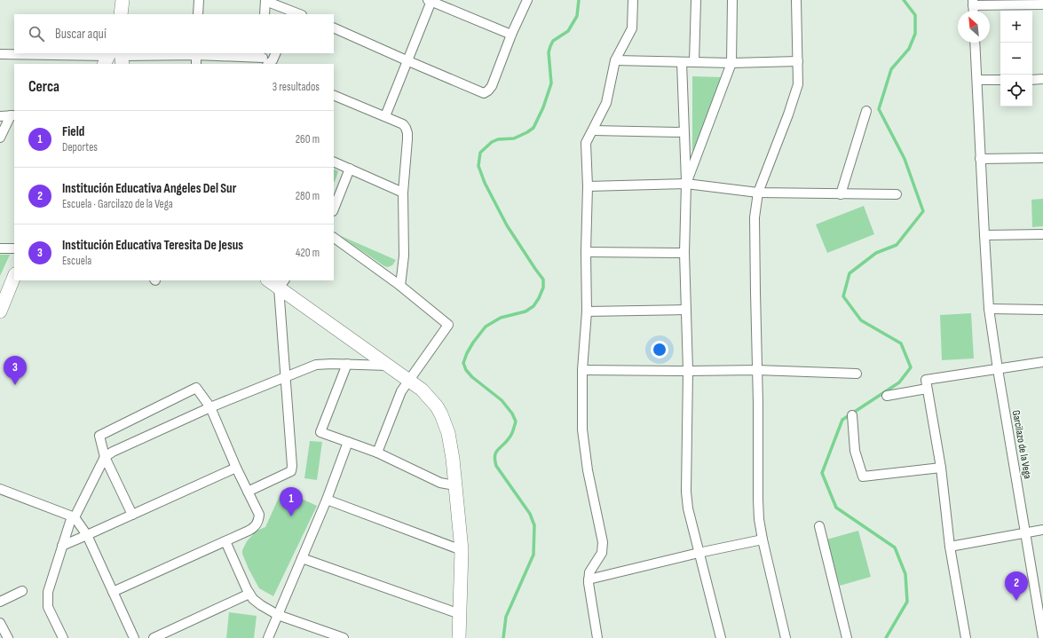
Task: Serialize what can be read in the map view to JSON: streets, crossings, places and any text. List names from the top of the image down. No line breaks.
{"streets":{"street":["Garcilazo de la Vega"]},"north":"top left","page":{"map_buttons":["+","−"],"search":"Buscar aquí","heading":["Cerca","3 resultados"],"list":[{"mark":"1","name":"Field","note":"Deportes","value":"260 m"},{"mark":"2","name":"Institución Educativa Angeles Del Sur","note":"Escuela · Garcilazo de la Vega","value":"280 m"},{"mark":"3","name":"Institución Educativa Teresita De Jesus","note":"Escuela","value":"420 m"}],"pins":["3","1","2"]}}
